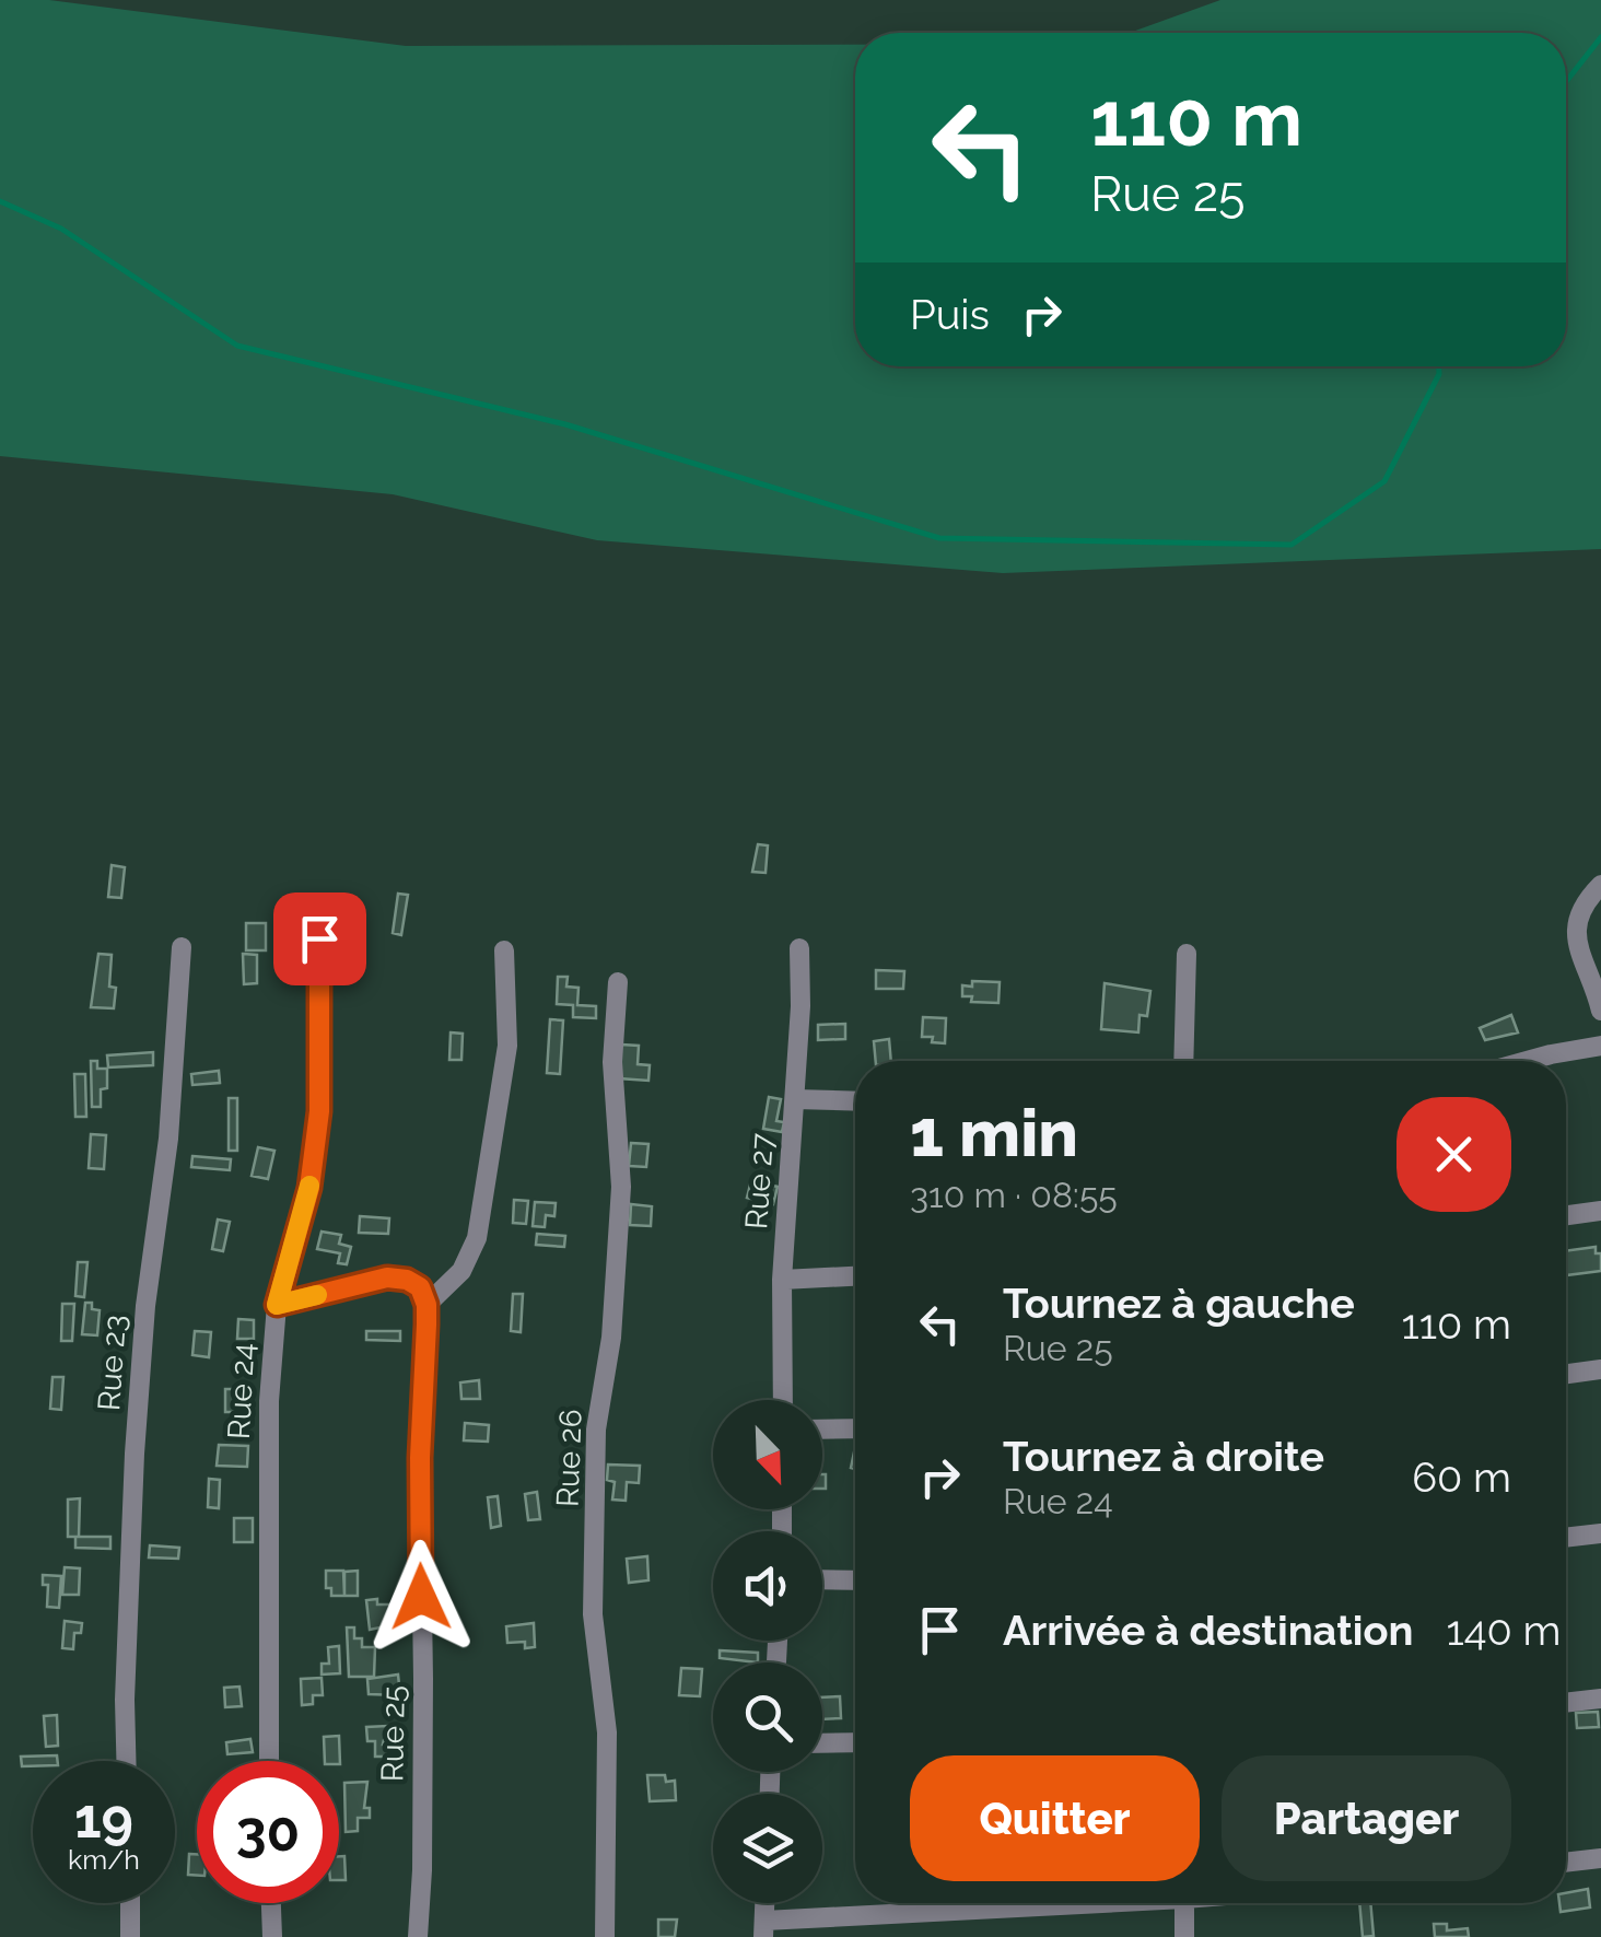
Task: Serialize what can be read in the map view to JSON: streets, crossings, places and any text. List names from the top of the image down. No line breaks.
{"streets":{"street":["Rue 27","Rue 23","Rue 24","Rue 26","Rue 25"]},"north":"bottom right","page":{"turn":["110 m","Rue 25"],"then":"Puis","heading":["1 min","310 m · 08:55"],"list":[{"name":"Tournez à gauche","note":"Rue 25","value":"110 m"},{"name":"Tournez à droite","note":"Rue 24","value":"60 m"},{"name":"Arrivée à destination","value":"140 m"}],"buttons":["Quitter","Partager"],"speed":"19 km/h","limit":"30"}}
